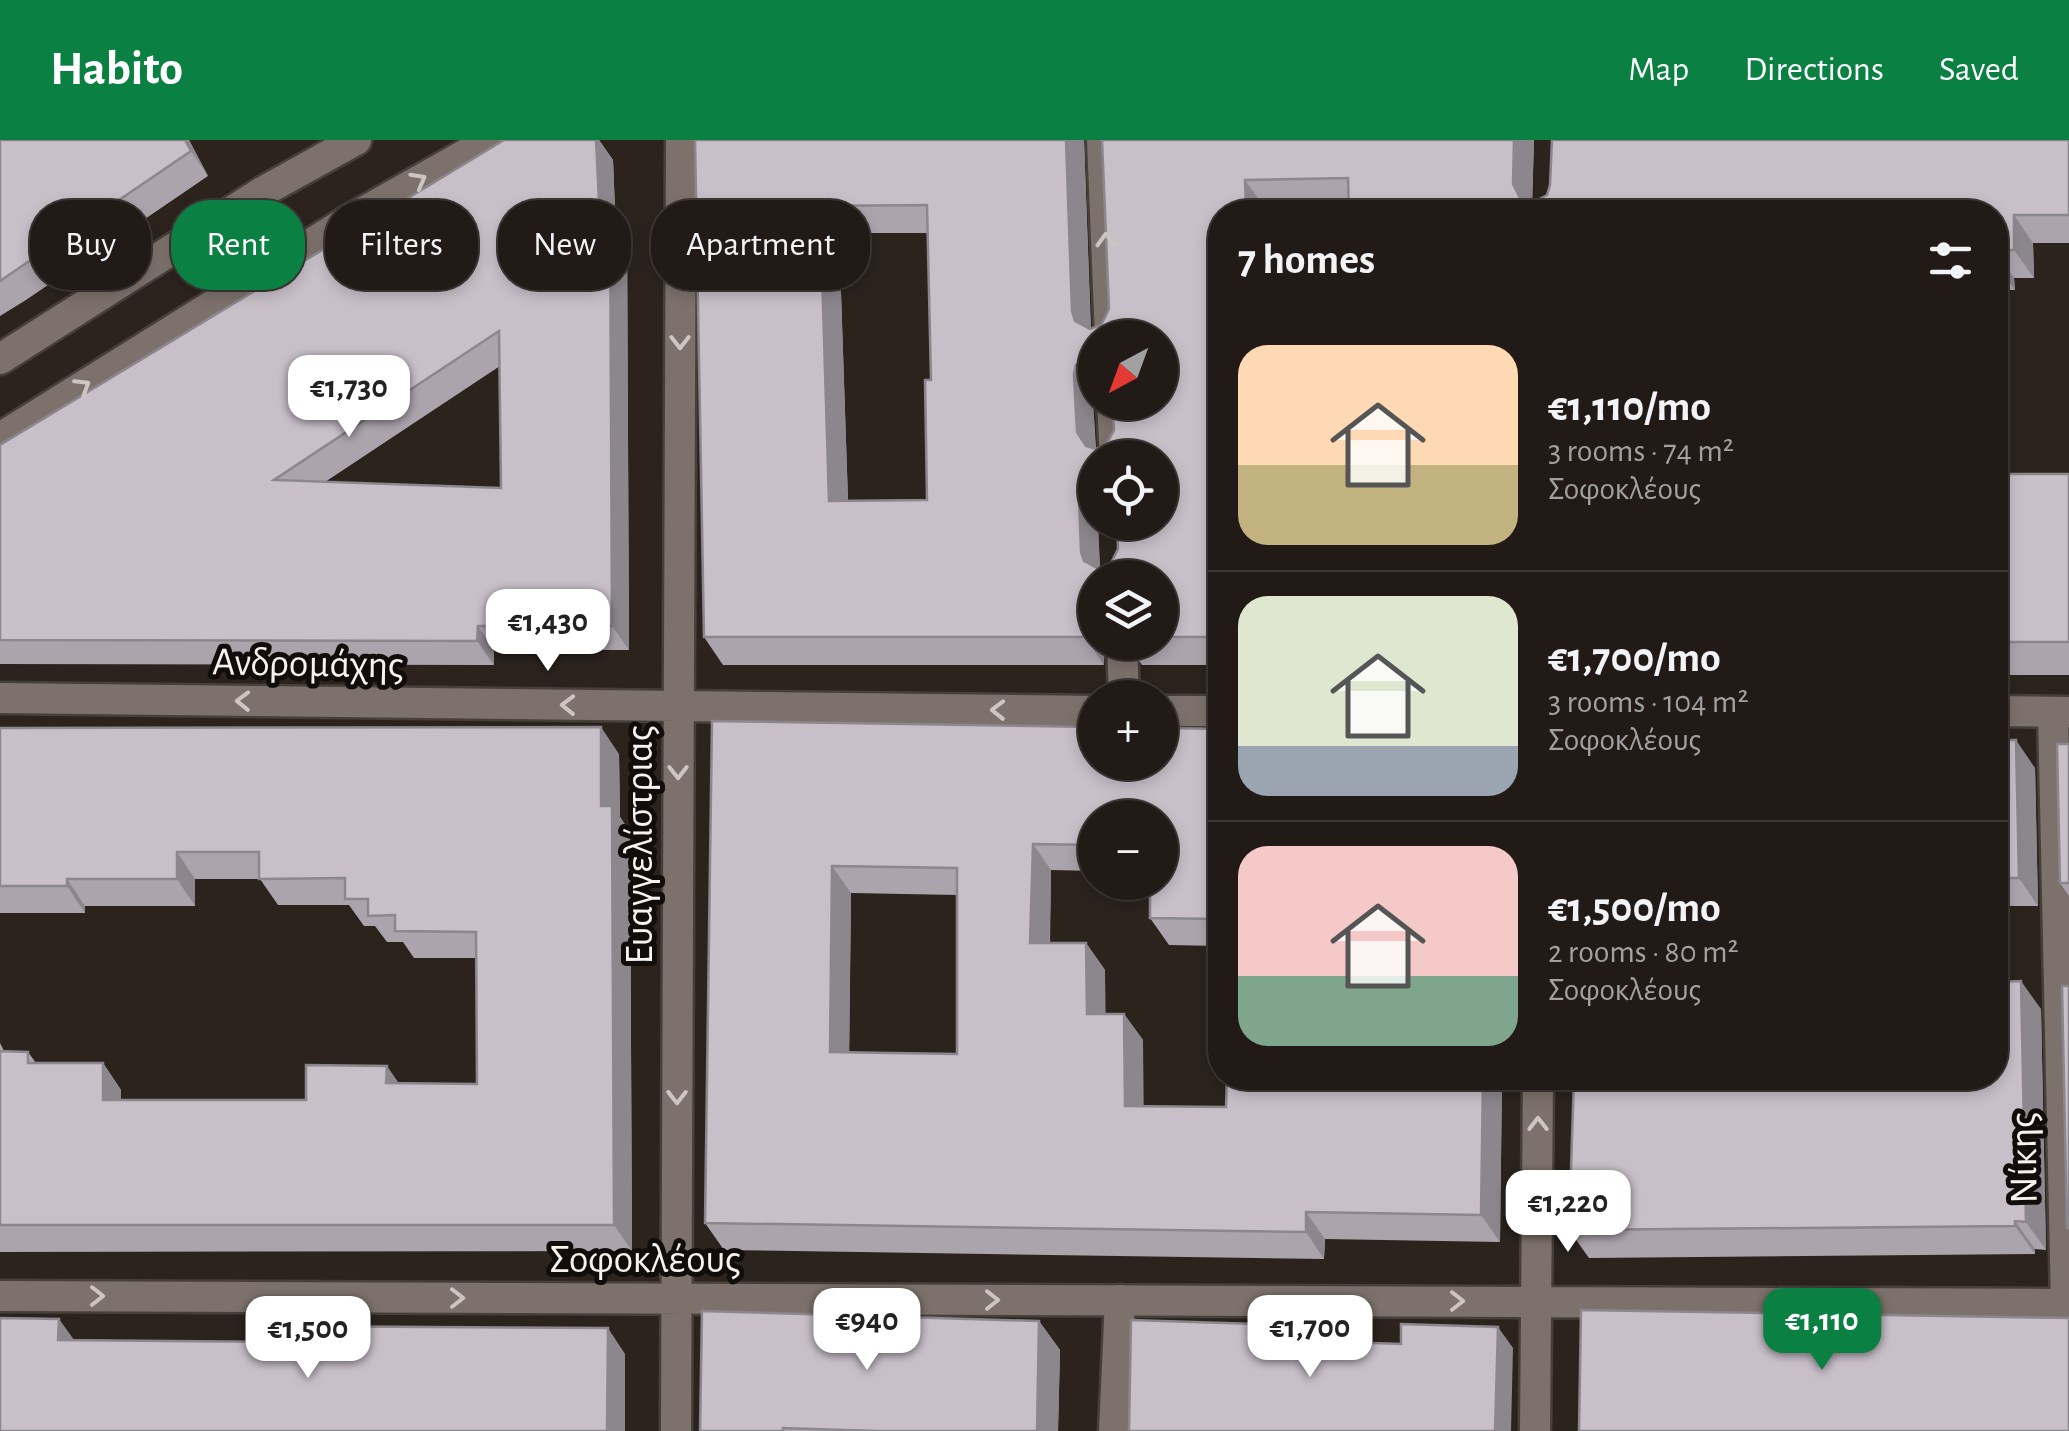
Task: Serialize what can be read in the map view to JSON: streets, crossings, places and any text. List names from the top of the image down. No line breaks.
{"streets":{"street":["Ανδρομάχης","Ευαγγελίστριας","Νίκης","Σοφοκλέους"]},"crossings":[["Ανδρομάχης","Ευαγγελίστριας"],["Ευαγγελίστριας","Σοφοκλέους"],["Νίκης","Σοφοκλέους"]],"one_way":["Ανδρομάχης","Ευαγγελίστριας","Σοφοκλέους"],"north":"bottom left","page":{"header":"Habito","nav":["Map","Directions","Saved"],"chip":["Buy","Rent","Filters","New","Apartment"],"heading":"7 homes","map_buttons":["+","−"],"list":[{"name":"€1,110/mo","note":"3 rooms · 74 m² · Σοφοκλέους"},{"name":"€1,700/mo","note":"3 rooms · 104 m² · Σοφοκλέους"},{"name":"€1,500/mo","note":"2 rooms · 80 m² · Σοφοκλέους"}],"price":["€1,730","€1,430","€1,220","€940","€1,110","€1,700","€1,500"]}}
